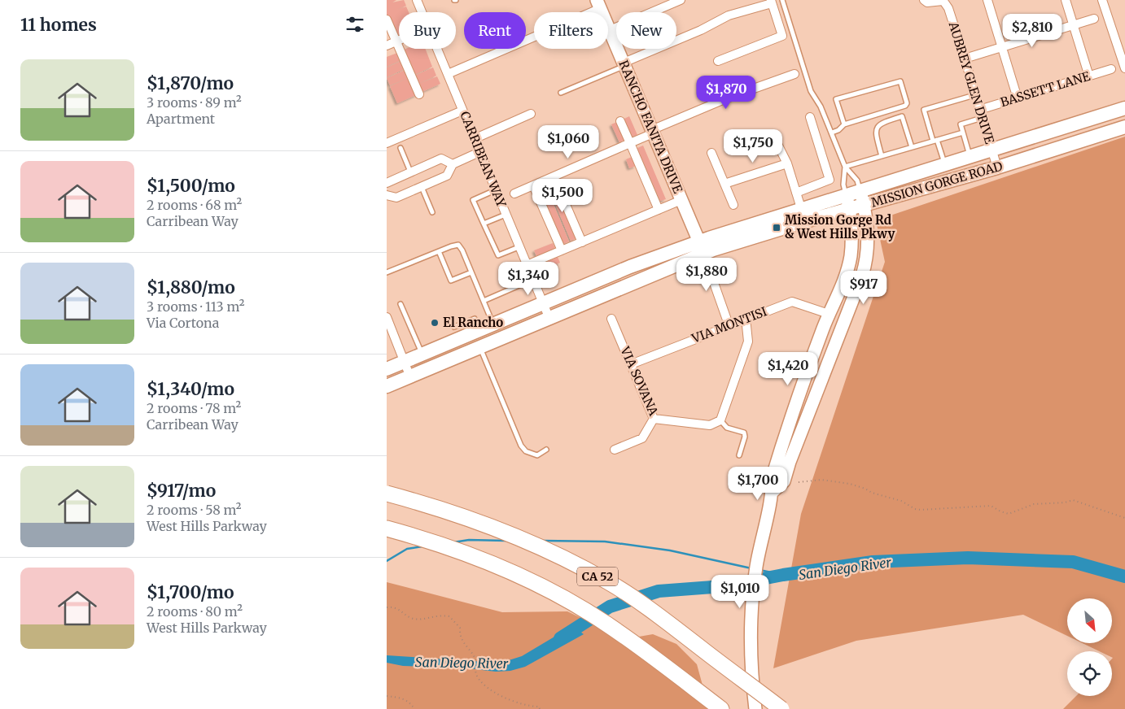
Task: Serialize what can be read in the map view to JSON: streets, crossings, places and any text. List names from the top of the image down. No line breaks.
{"streets":{"highway":["CA 52"],"main road":["RANCHO FANITA DRIVE","MISSION GORGE ROAD"],"street":["AUBREY GLEN DRIVE","BASSETT LANE","CARRIBEAN WAY","VIA MONTISI","VIA SOVANA"]},"crossings":[["AUBREY GLEN DRIVE","BASSETT LANE"],["AUBREY GLEN DRIVE","MISSION GORGE ROAD"],["RANCHO FANITA DRIVE","MISSION GORGE ROAD"],["CARRIBEAN WAY","MISSION GORGE ROAD"],["VIA MONTISI","VIA SOVANA"]],"water":["San Diego River"],"places":{"transit":["Mission Gorge Rd & West Hills Pkwy"],"other":["El Rancho"]},"north":"bottom right","page":{"heading":"11 homes","chip":["Buy","Rent","Filters","New"],"price":["$2,810","$1,870","$1,060","$1,750","$1,500","$1,880","$1,340","$917","$1,420","$1,700","$1,010"],"list":[{"name":"$1,870/mo","note":"3 rooms · 89 m² · Apartment"},{"name":"$1,500/mo","note":"2 rooms · 68 m² · Carribean Way"},{"name":"$1,880/mo","note":"3 rooms · 113 m² · Via Cortona"},{"name":"$1,340/mo","note":"2 rooms · 78 m² · Carribean Way"},{"name":"$917/mo","note":"2 rooms · 58 m² · West Hills Parkway"},{"name":"$1,700/mo","note":"2 rooms · 80 m² · West Hills Parkway"}]}}
